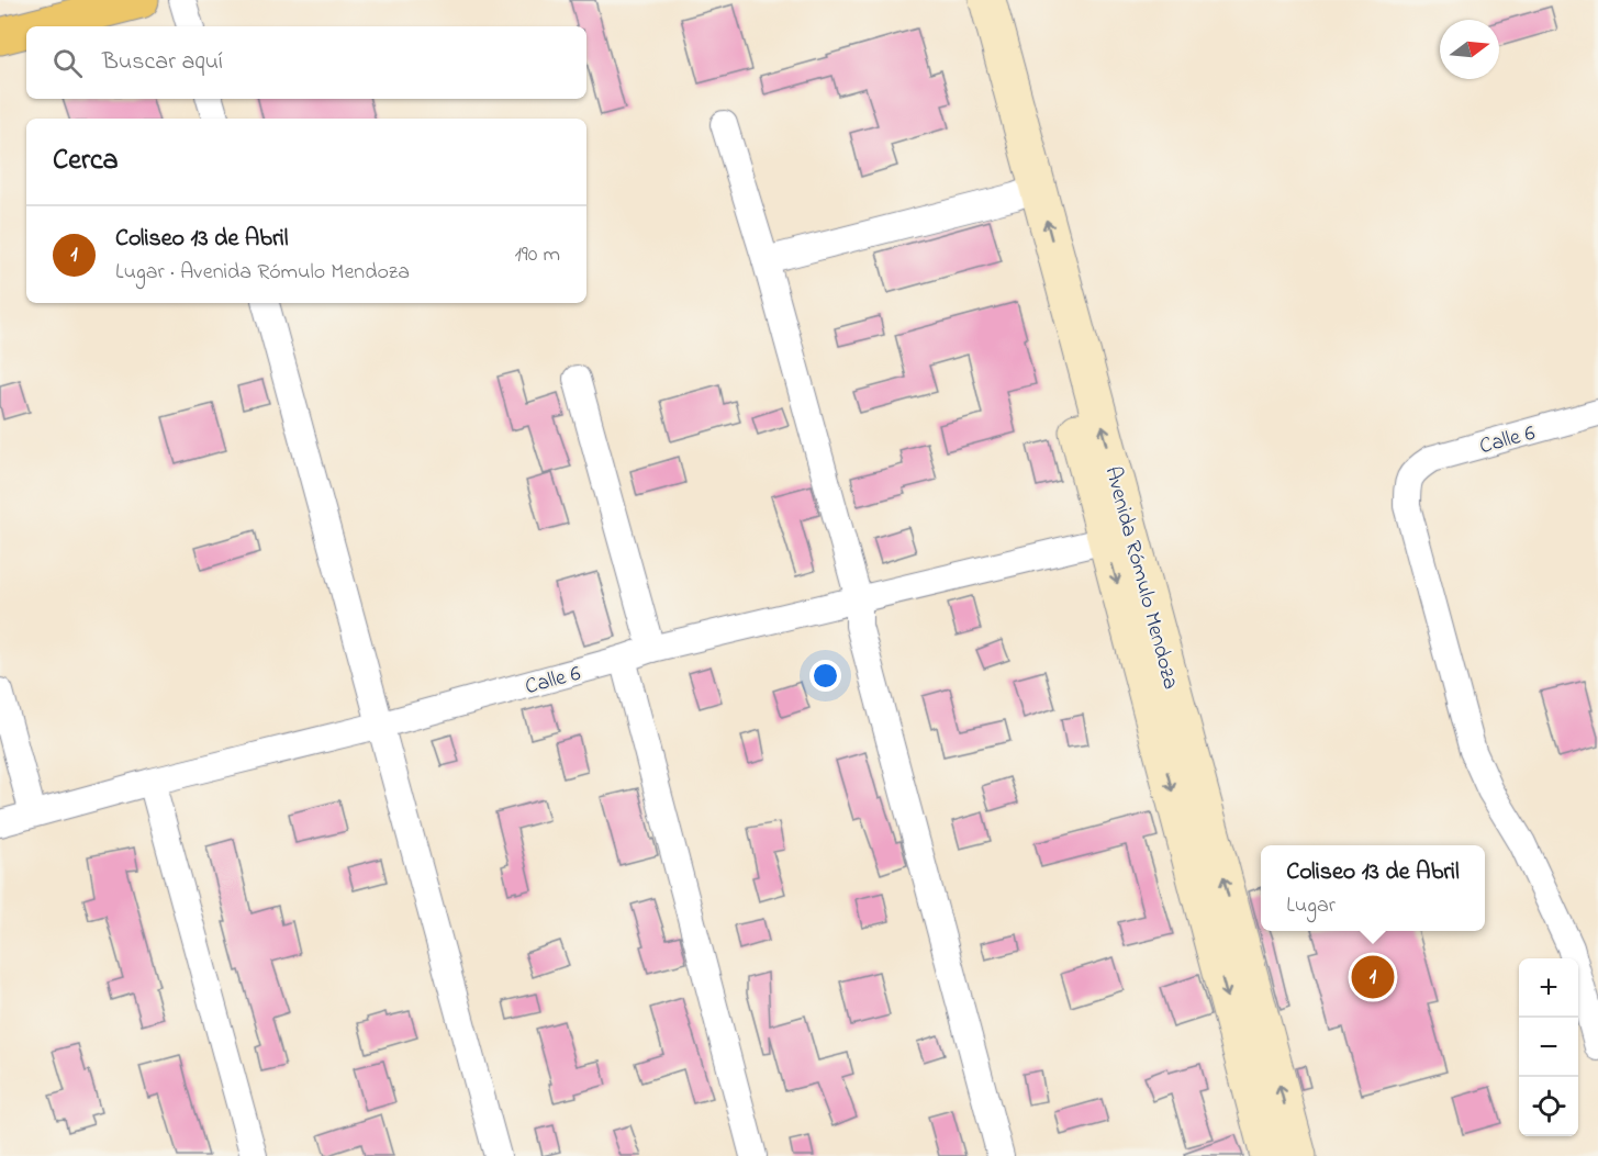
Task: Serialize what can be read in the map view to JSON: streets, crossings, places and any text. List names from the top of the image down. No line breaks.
{"streets":{"street":["Calle 6","Avenida Rómulo Mendoza"]},"crossings":[["Calle 6","Avenida Rómulo Mendoza"]],"north":"right","page":{"search":"Buscar aquí","heading":"Cerca","list":[{"mark":"1","name":"Coliseo 13 de Abril","note":"Lugar · Avenida Rómulo Mendoza","value":"190 m"}],"popup":["Coliseo 13 de Abril","Lugar"],"pins":"1","map_buttons":["+","−"]}}
